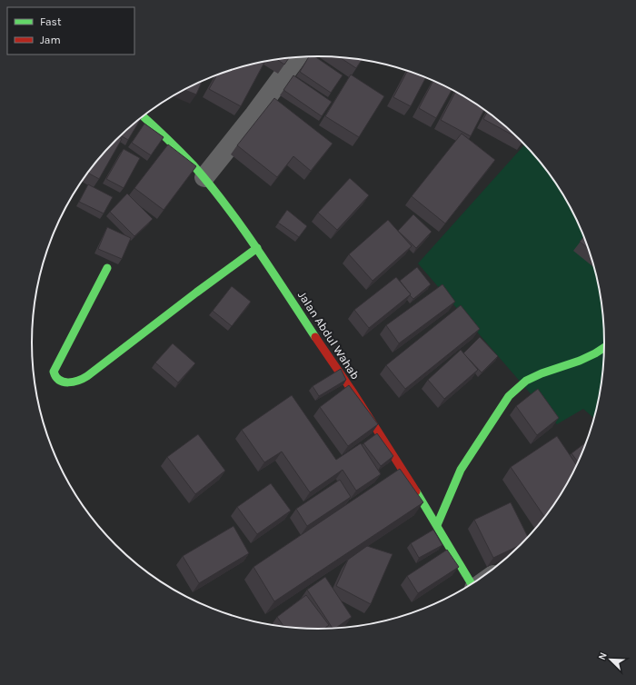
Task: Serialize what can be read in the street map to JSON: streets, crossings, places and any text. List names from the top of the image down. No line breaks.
{"streets":{"street":["Jalan Abdul Wahab"]},"legend":["Fast","Jam"],"north":"top left"}
